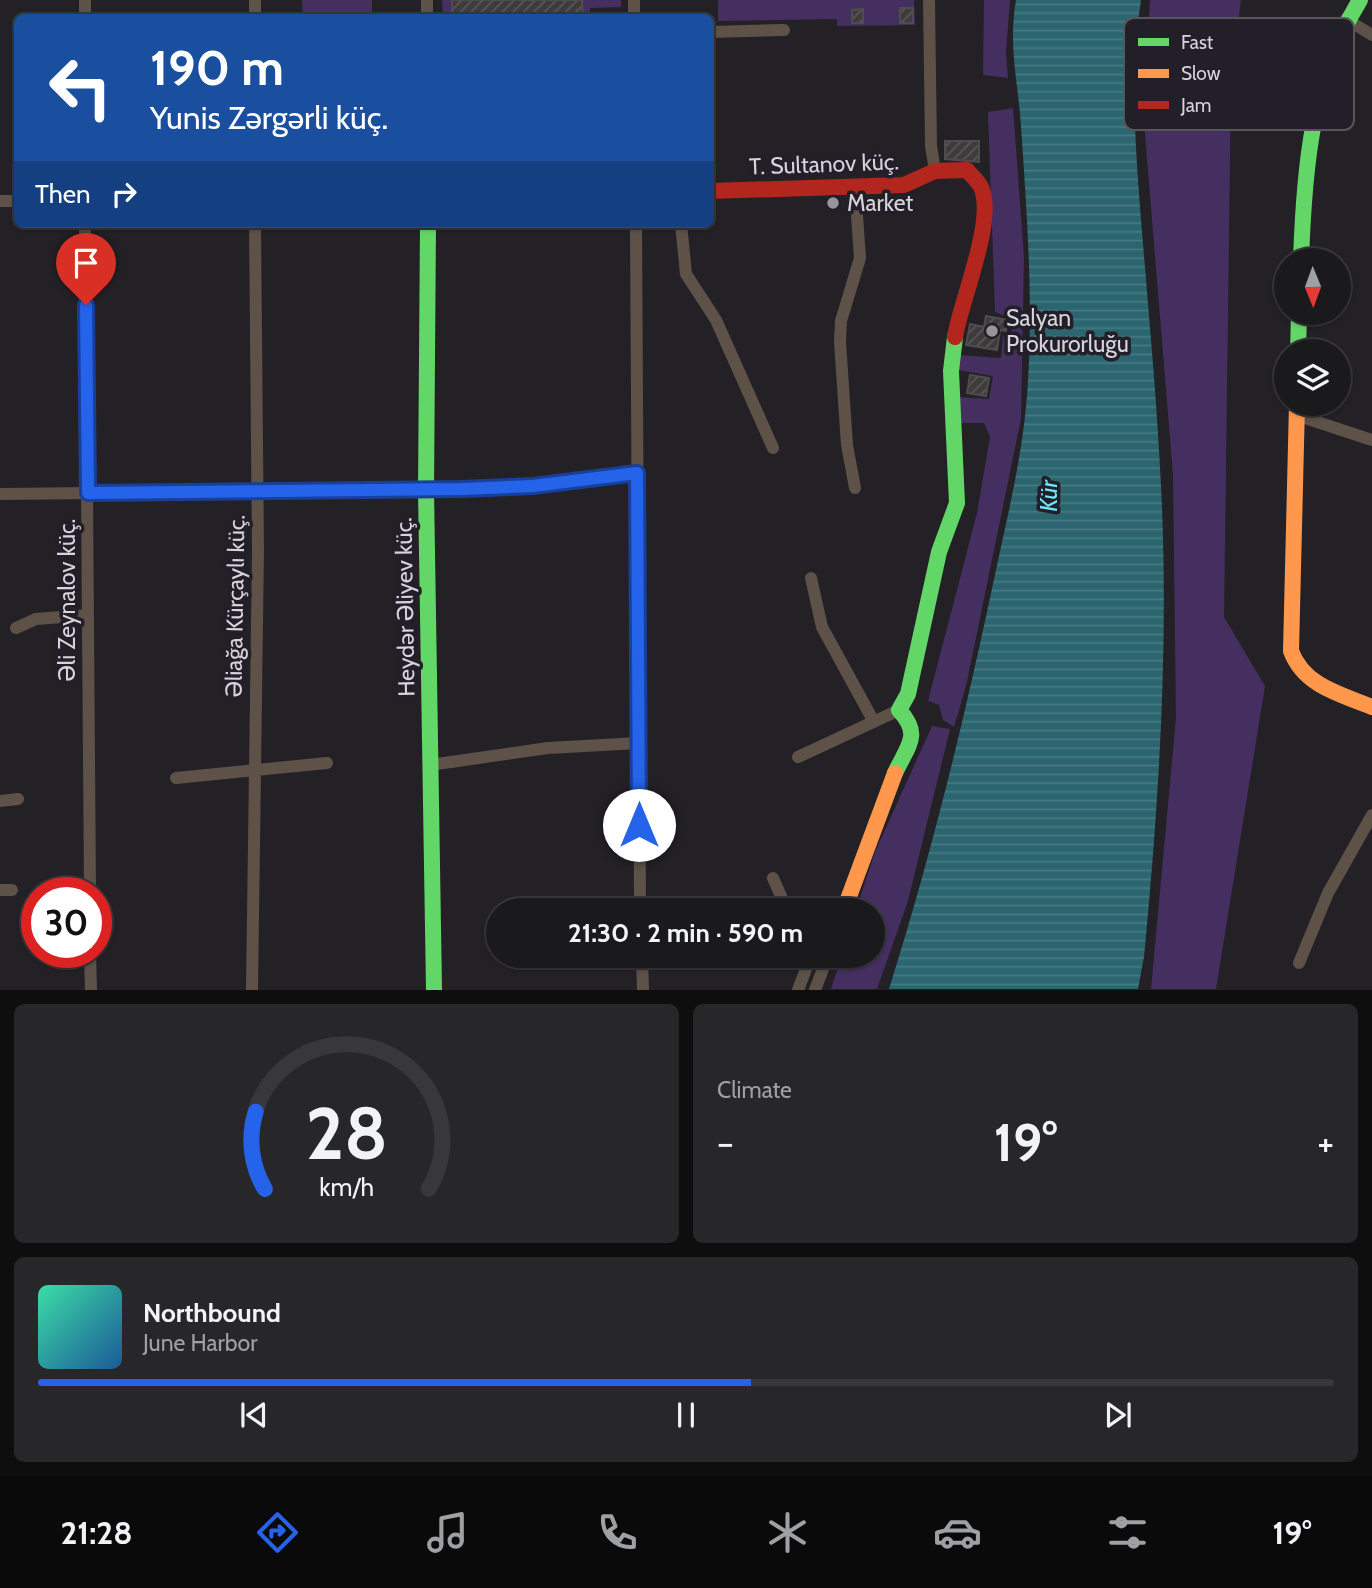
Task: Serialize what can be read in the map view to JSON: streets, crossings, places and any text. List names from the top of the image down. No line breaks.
{"streets":{"street":["T. Sultanov küç.","Əli Zeynalov küç.","Əliağa Kürçaylı küç.","Heydər Əliyev küç."]},"water":["Kür"],"places":["Market","Salyan Prokurorluğu"],"legend":["Fast","Slow","Jam"],"north":"bottom","page":{"turn":["190 m","Yunis Zərgərli küç."],"then":"Then","limit":"30","trip":"21:30 · 2 min · 590 m","tile":"Climate","heat":["−","19°","+"],"song":["Northbound","June Harbor"],"tabs":["21:28","19°"],"gauge":["28","km/h"]}}
